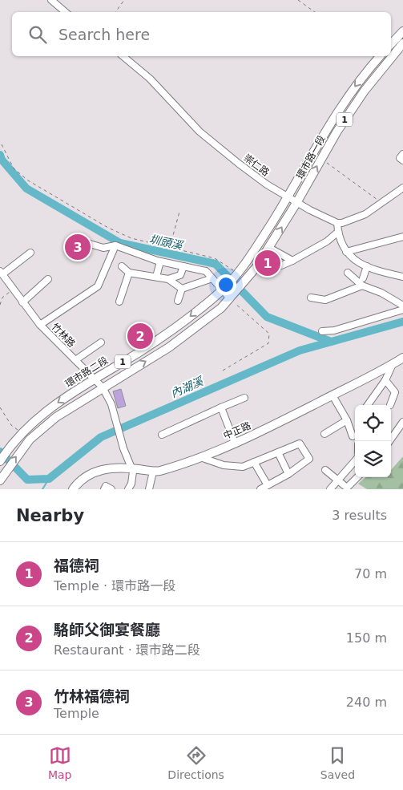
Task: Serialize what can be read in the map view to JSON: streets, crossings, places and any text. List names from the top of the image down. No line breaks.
{"streets":{"main road":["1","環市路一段","環市路二段","中正路"],"street":["崇仁路","竹林路"]},"crossings":[["1","環市路一段"],["1","崇仁路"],["1","竹林路"],["1","環市路二段"],["環市路一段","崇仁路"],["竹林路","環市路二段"],["竹林路","中正路"]],"water":["圳頭溪","內湖溪"],"page":{"search":"Search here","pins":["3","1","2"],"heading":["Nearby","3 results"],"list":[{"mark":"1","name":"福德祠","note":"Temple · 環市路一段","value":"70 m"},{"mark":"2","name":"駱師父御宴餐廳","note":"Restaurant · 環市路二段","value":"150 m"},{"mark":"3","name":"竹林福德祠","note":"Temple","value":"240 m"}],"nav":["Map","Directions","Saved"]}}
